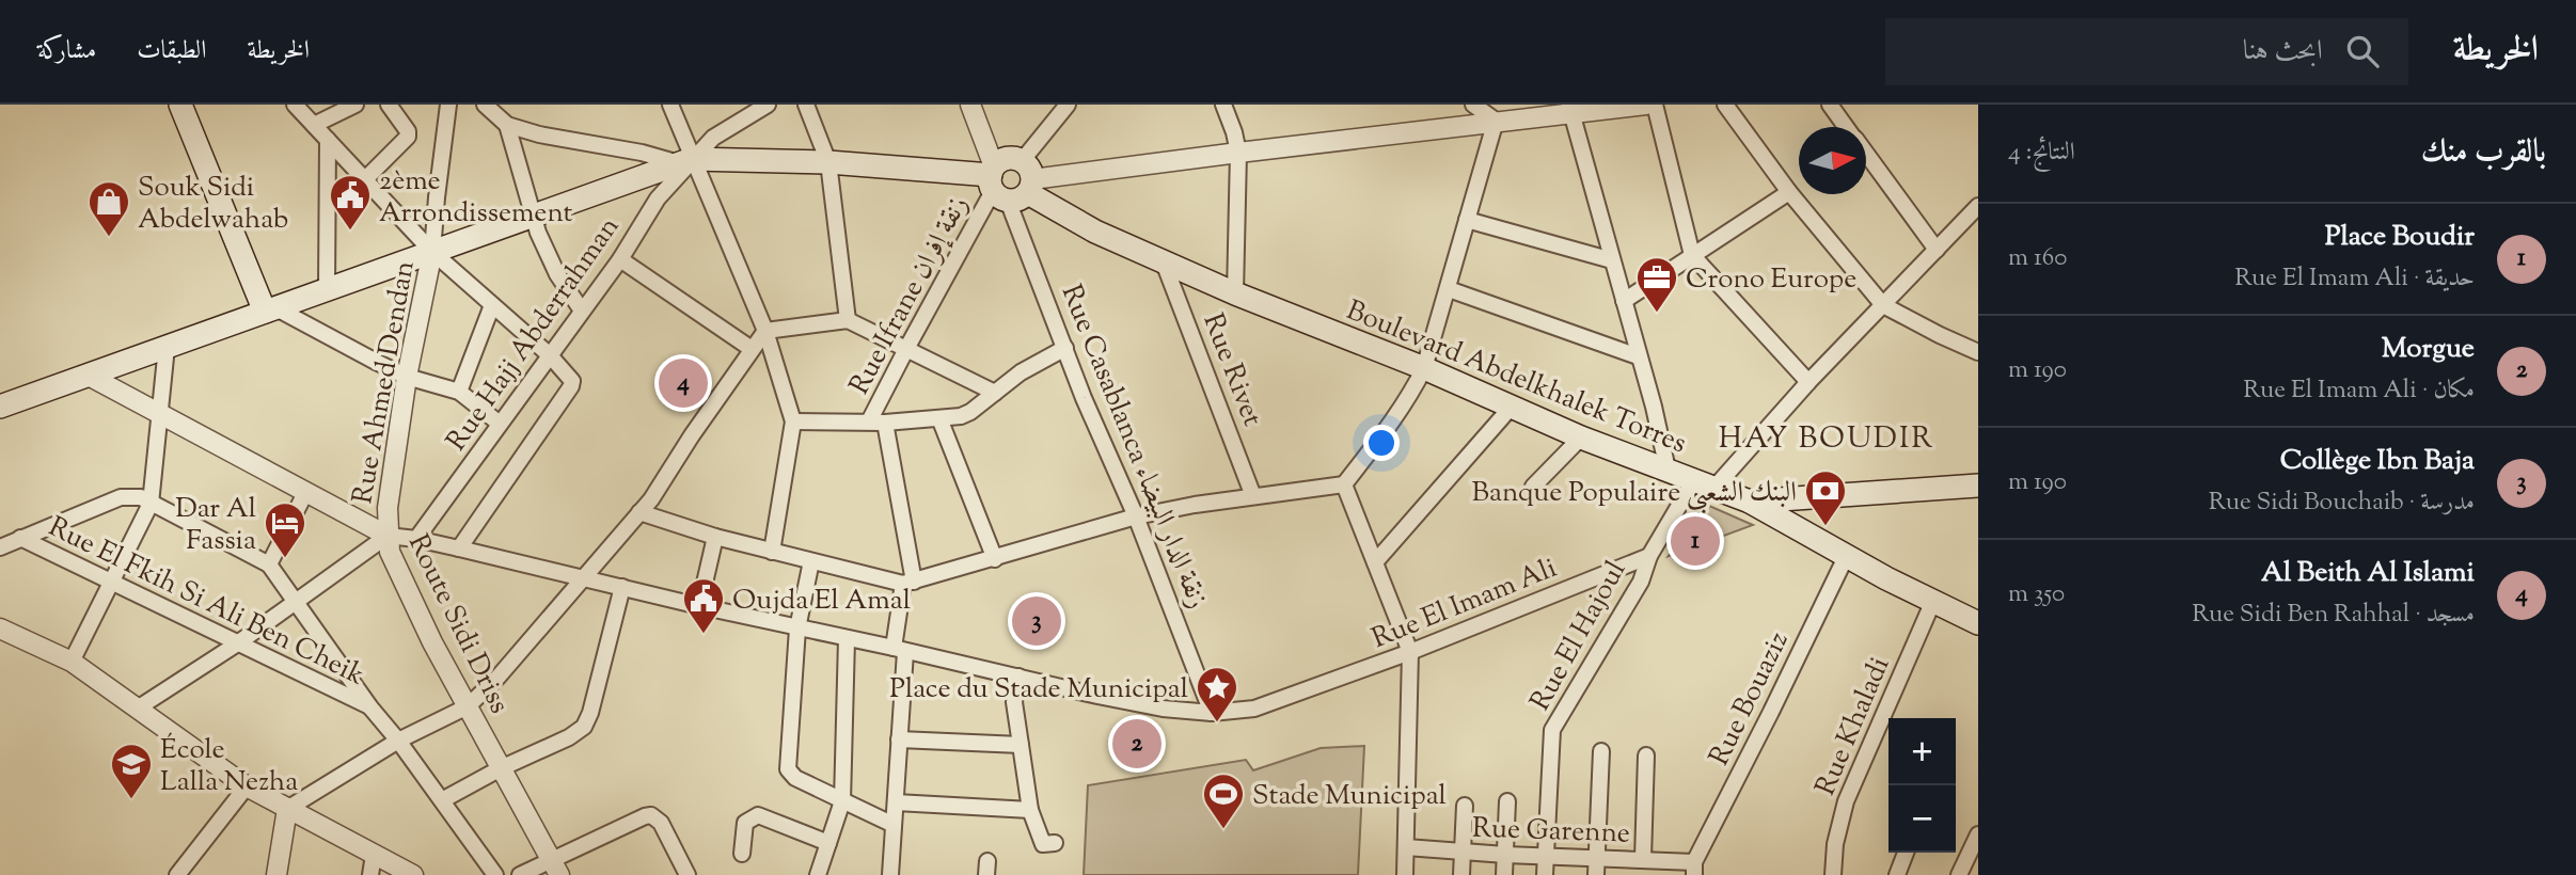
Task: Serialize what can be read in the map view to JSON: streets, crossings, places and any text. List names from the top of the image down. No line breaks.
{"streets":{"main road":["Boulevard Abdelkhalek Torres"],"street":["Rue Ifrane زنقة إفران","Rue Hajj Abderrahman","Rue Rivet","Rue Ahmed Dendan","Rue Casablanca زنقة الدار البيضاء","Rue El Fkih Si Ali Ben Cheik","Rue El Imam Ali","Route Sidi Driss","Rue El Hajoul","Rue Bouaziz","Rue Khaladi","Rue Garenne"]},"crossings":[["Rue Ifrane زنقة إفران","Boulevard Abdelkhalek Torres"],["Rue Ifrane زنقة إفران","Rue Casablanca زنقة الدار البيضاء"],["Rue Hajj Abderrahman","Rue El Imam Ali"],["Rue Rivet","Boulevard Abdelkhalek Torres"],["Boulevard Abdelkhalek Torres","Rue Casablanca زنقة الدار البيضاء"],["Boulevard Abdelkhalek Torres","Rue Bouaziz"],["Boulevard Abdelkhalek Torres","Rue Khaladi"],["Rue Ahmed Dendan","Rue El Imam Ali"],["Rue Ahmed Dendan","Route Sidi Driss"],["Rue Casablanca زنقة الدار البيضاء","Rue El Imam Ali"],["Rue El Imam Ali","Route Sidi Driss"],["Rue El Imam Ali","Rue El Hajoul"],["Rue El Hajoul","Rue Garenne"],["Rue Bouaziz","Rue Garenne"]],"districts":["HAY BOUDIR"],"places":{"public building":["2ème Arrondissement","Oujda El Amal"],"shop":["Souk Sidi Abdelwahab"],"office":["Crono Europe"],"bank":["Banque Populaire البنك الشعبي"],"hotel":["Dar Al Fassia"],"place":["Place du Stade Municipal"],"school or university":["École Lalla Nezha"],"sports":["Stade Municipal"]},"north":"right","page":{"header":"الخريطة","search":"ابحث هنا","nav":["الخريطة","الطبقات","مشاركة"],"heading":["بالقرب منك","النتائج: 4"],"list":[{"mark":"1","name":"Place Boudir","note":"حديقة · Rue El Imam Ali","value":"160 m"},{"mark":"2","name":"Morgue","note":"مكان · Rue El Imam Ali","value":"190 m"},{"mark":"3","name":"Collège Ibn Baja","note":"مدرسة · Rue Sidi Bouchaib","value":"190 m"},{"mark":"4","name":"Al Beith Al Islami","note":"مسجد · Rue Sidi Ben Rahhal","value":"350 m"}],"pins":["4","1","3","2"],"map_buttons":["+","−"]}}
